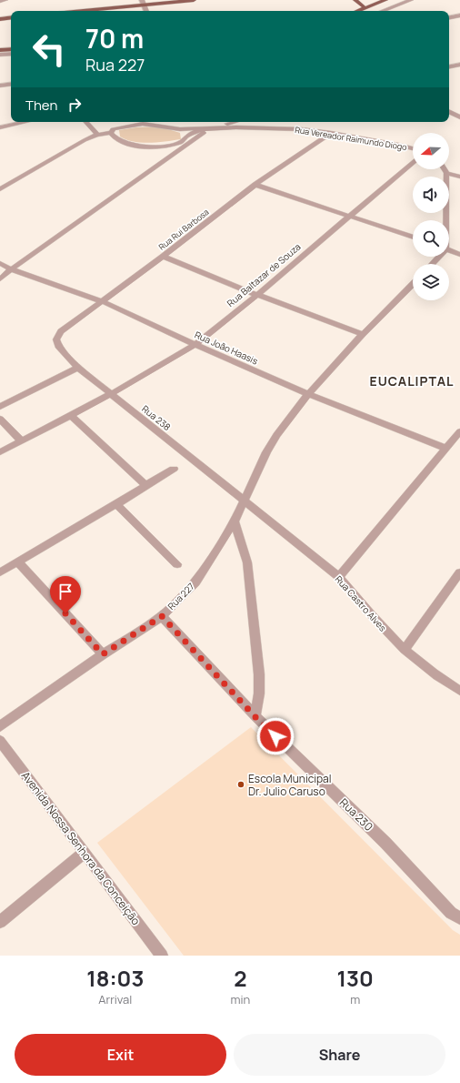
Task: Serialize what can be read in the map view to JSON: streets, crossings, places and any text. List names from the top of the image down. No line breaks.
{"streets":{"street":["Rua Vereador Raimundo Diogo","Rua Rui Barbosa","Rua Baltazar de Souza","Rua João Haasis","Rua 238","Rua 227","Rua Castro Alves","Rua 230","Avenida Nossa Senhora da Conceição"]},"crossings":[["Rua Vereador Raimundo Diogo","Rua Rui Barbosa"],["Rua Rui Barbosa","Rua João Haasis"],["Rua Rui Barbosa","Rua 238"],["Rua Baltazar de Souza","Rua João Haasis"],["Rua Baltazar de Souza","Rua 238"],["Rua 238","Rua 227"],["Rua 238","Rua Castro Alves"],["Rua 227","Rua Castro Alves"],["Rua 227","Rua 230"]],"districts":["EUCALIPTAL"],"places":["Escola Municipal Dr. Julio Caruso"],"north":"left","page":{"turn":["70 m","Rua 227"],"then":"Then","eta":["18:03","Arrival","2","min","130","m"],"buttons":["Exit","Share"]}}
